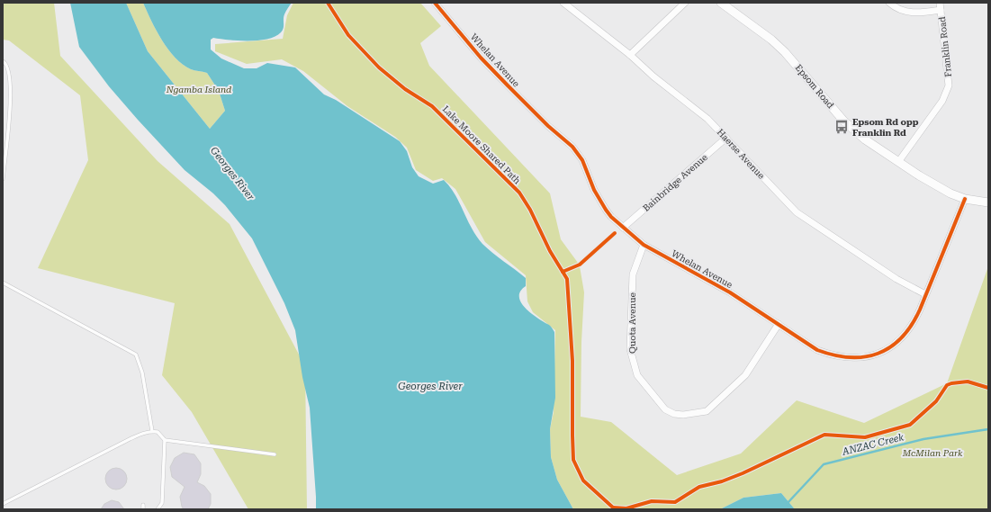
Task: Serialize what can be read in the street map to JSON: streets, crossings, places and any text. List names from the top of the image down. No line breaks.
{"streets":{"street":["Franklin Road","Whelan Avenue","Epsom Road","Haerse Avenue","Bainbridge Avenue","Quota Avenue"],"cycle path":["Lake Moore Shared Path"]},"crossings":[["Franklin Road","Epsom Road"],["Whelan Avenue","Epsom Road"],["Whelan Avenue","Haerse Avenue"],["Whelan Avenue","Bainbridge Avenue"],["Whelan Avenue","Quota Avenue"],["Haerse Avenue","Bainbridge Avenue"]],"water":["Georges River","ANZAC Creek"],"parks":["Ngamba Island","McMilan Park"],"places":{"bus stop":["Epsom Rd opp Franklin Rd"]}}
